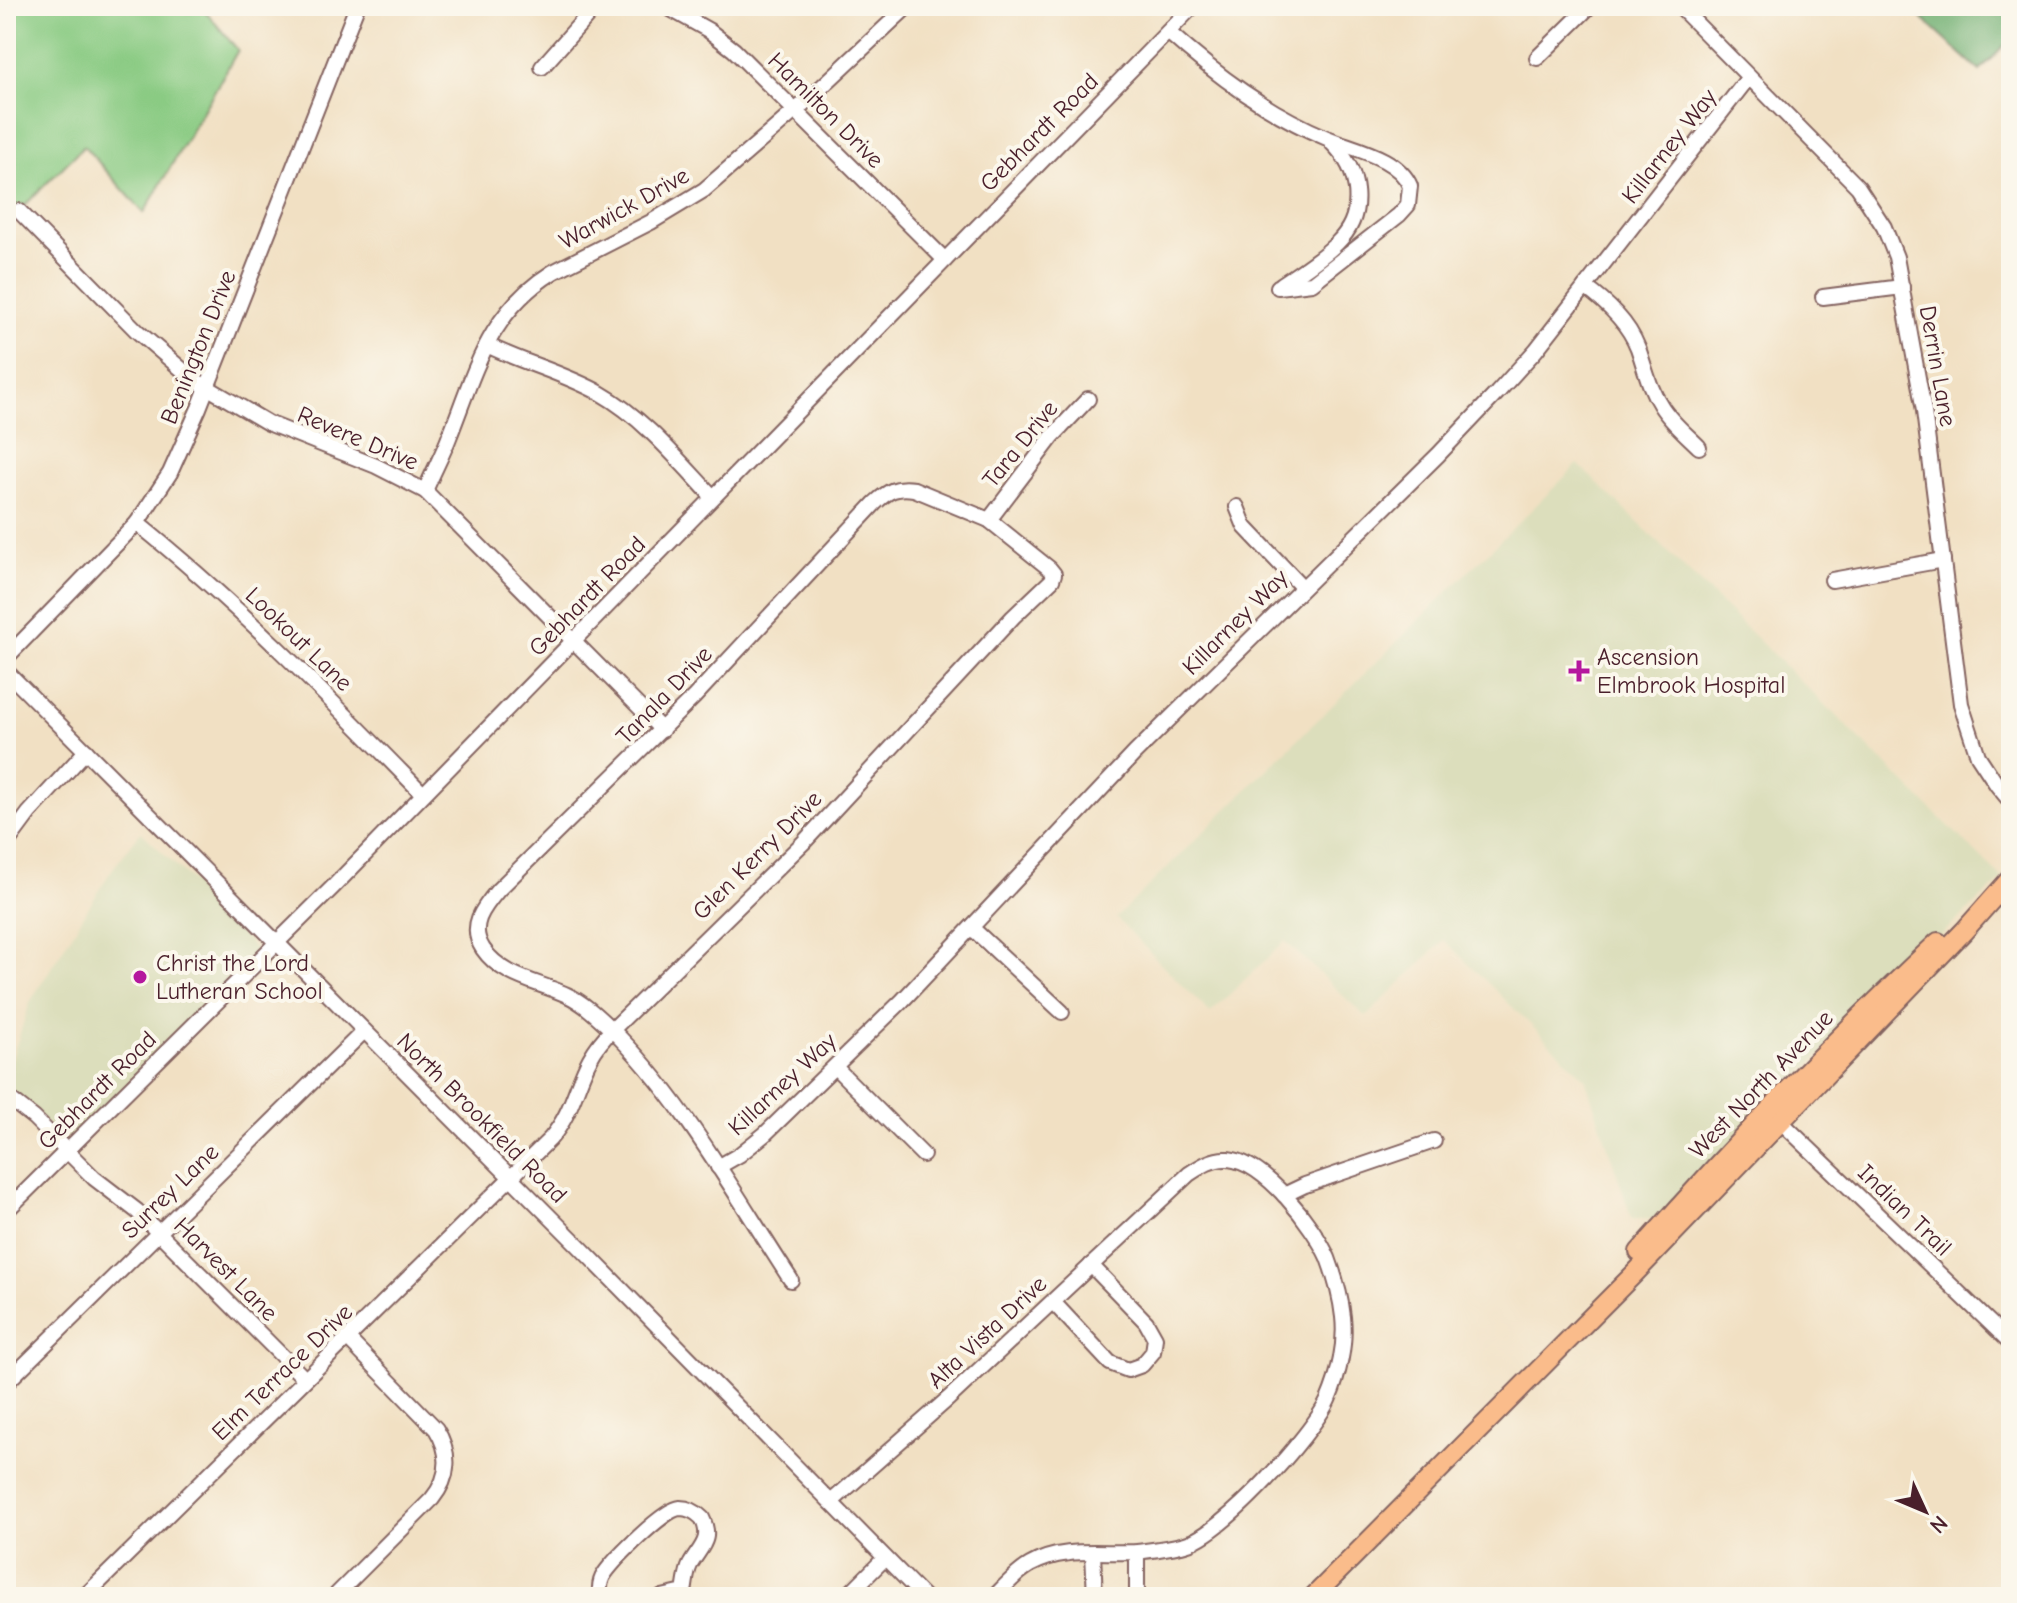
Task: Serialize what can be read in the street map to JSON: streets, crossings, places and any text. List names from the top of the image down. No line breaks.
{"streets":{"main road":["West North Avenue"],"street":["Hamilton Drive","Gebhardt Road","Killarney Way","Warwick Drive","Benington Drive","Derrin Lane","Revere Drive","Tara Drive","Lookout Lane","Tanala Drive","Glen Kerry Drive","North Brookfield Road","Surrey Lane","Indian Trail","Harvest Lane","Alta Vista Drive","Elm Terrace Drive"]},"crossings":[["Hamilton Drive","Gebhardt Road"],["Hamilton Drive","Warwick Drive"],["Gebhardt Road","Revere Drive"],["Gebhardt Road","Lookout Lane"],["Gebhardt Road","North Brookfield Road"],["Gebhardt Road","Harvest Lane"],["Killarney Way","Derrin Lane"],["Warwick Drive","Revere Drive"],["Benington Drive","Revere Drive"],["Benington Drive","Lookout Lane"],["Revere Drive","Tanala Drive"],["Tara Drive","Tanala Drive"],["Tara Drive","Glen Kerry Drive"],["Tanala Drive","Glen Kerry Drive"],["Glen Kerry Drive","North Brookfield Road"],["Glen Kerry Drive","Elm Terrace Drive"],["West North Avenue","Indian Trail"],["North Brookfield Road","Surrey Lane"],["North Brookfield Road","Alta Vista Drive"],["North Brookfield Road","Elm Terrace Drive"],["Surrey Lane","Harvest Lane"],["Harvest Lane","Elm Terrace Drive"]],"places":{"health":["Ascension Elmbrook Hospital"],"other":["Christ the Lord Lutheran School"]},"north":"bottom right"}
